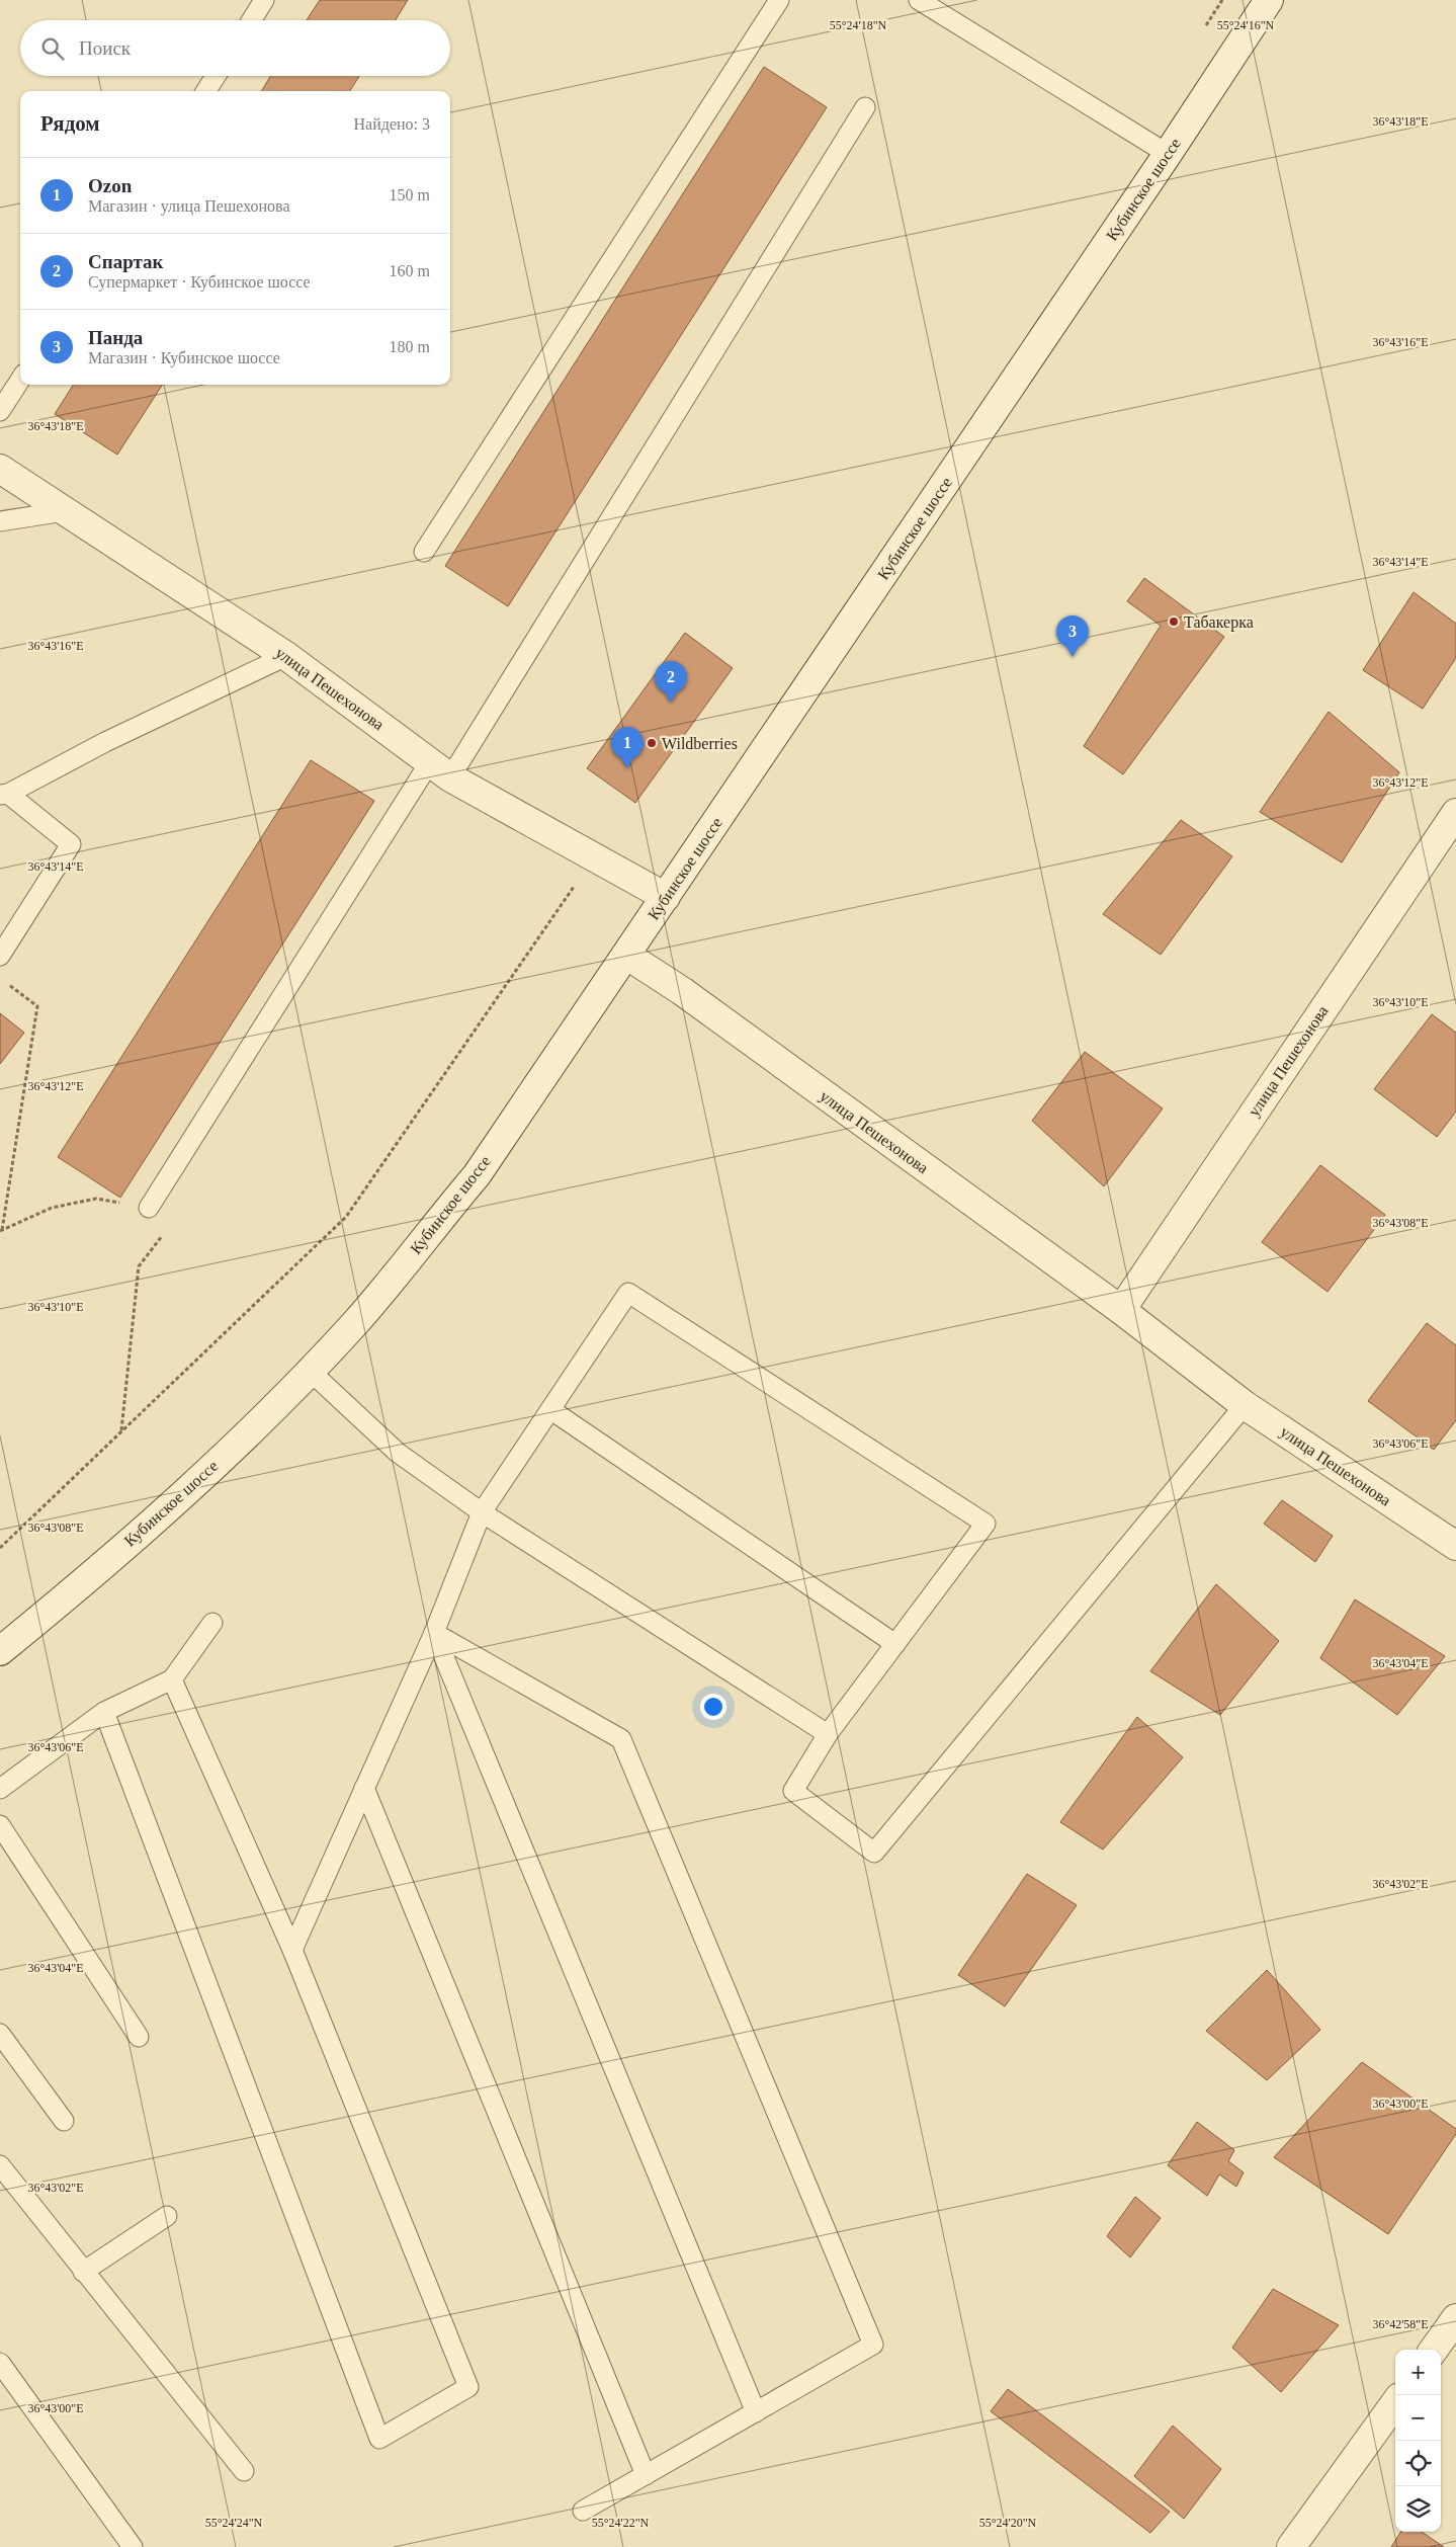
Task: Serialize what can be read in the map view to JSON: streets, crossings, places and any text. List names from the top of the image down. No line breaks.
{"streets":{"street":["Кубинское шоссе","улица Пешехонова"]},"crossings":[["Кубинское шоссе","улица Пешехонова"]],"places":["Табакерка","Wildberries"],"page":{"search":"Поиск","heading":["Рядом","Найдено: 3"],"list":[{"mark":"1","name":"Ozon","note":"Магазин · улица Пешехонова","value":"150 m"},{"mark":"2","name":"Спартак","note":"Супермаркет · Кубинское шоссе","value":"160 m"},{"mark":"3","name":"Панда","note":"Магазин · Кубинское шоссе","value":"180 m"}],"pins":["3","2","1"],"map_buttons":["+","−"]},"coordinates":["55°24'18\"N","55°24'16\"N","36°43'18\"E","36°43'16\"E","36°43'14\"E","36°43'12\"E","36°43'10\"E","36°43'08\"E","36°43'06\"E","36°43'04\"E","36°43'02\"E","36°43'00\"E","36°42'58\"E","55°24'24\"N","55°24'22\"N","55°24'20\"N"]}
